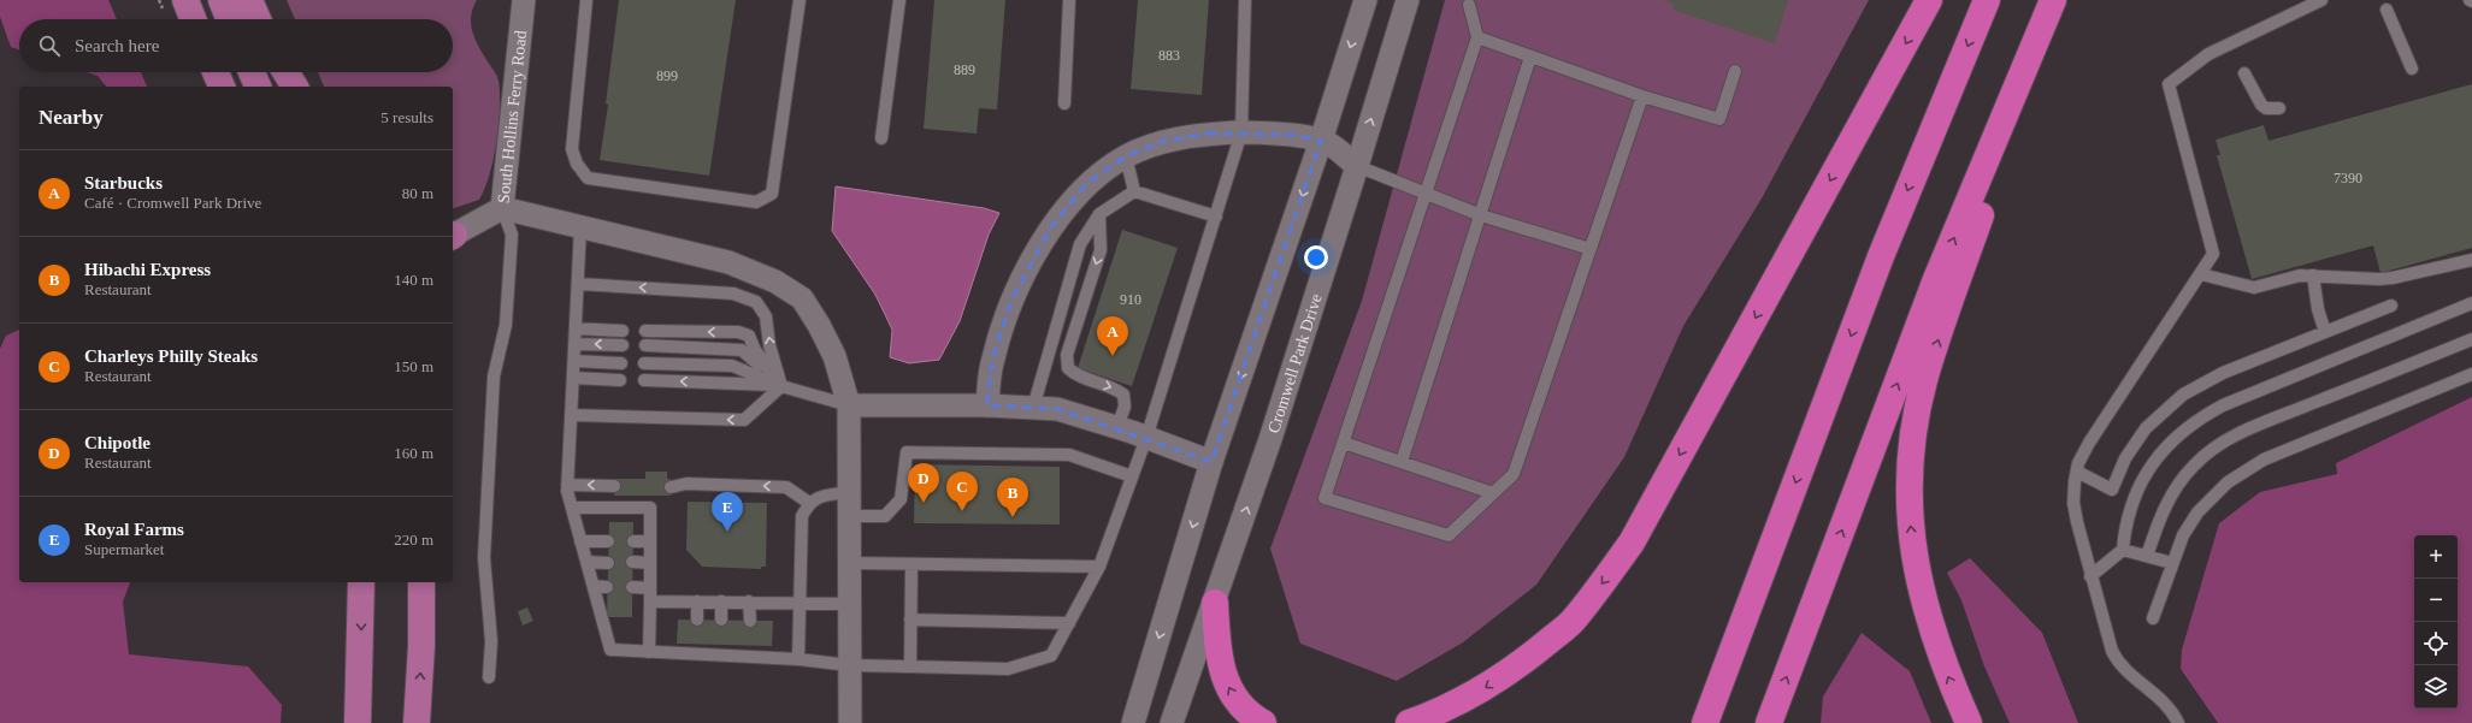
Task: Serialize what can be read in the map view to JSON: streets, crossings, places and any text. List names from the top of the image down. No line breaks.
{"streets":{"street":["South Hollins Ferry Road","Cromwell Park Drive"]},"house_numbers":["883","889","899","7390","910"],"page":{"search":"Search here","heading":["Nearby","5 results"],"list":[{"mark":"A","name":"Starbucks","note":"Café · Cromwell Park Drive","value":"80 m"},{"mark":"B","name":"Hibachi Express","note":"Restaurant","value":"140 m"},{"mark":"C","name":"Charleys Philly Steaks","note":"Restaurant","value":"150 m"},{"mark":"D","name":"Chipotle","note":"Restaurant","value":"160 m"},{"mark":"E","name":"Royal Farms","note":"Supermarket","value":"220 m"}],"pins":["A","D","C","B","E"],"map_buttons":["+","−"]}}
